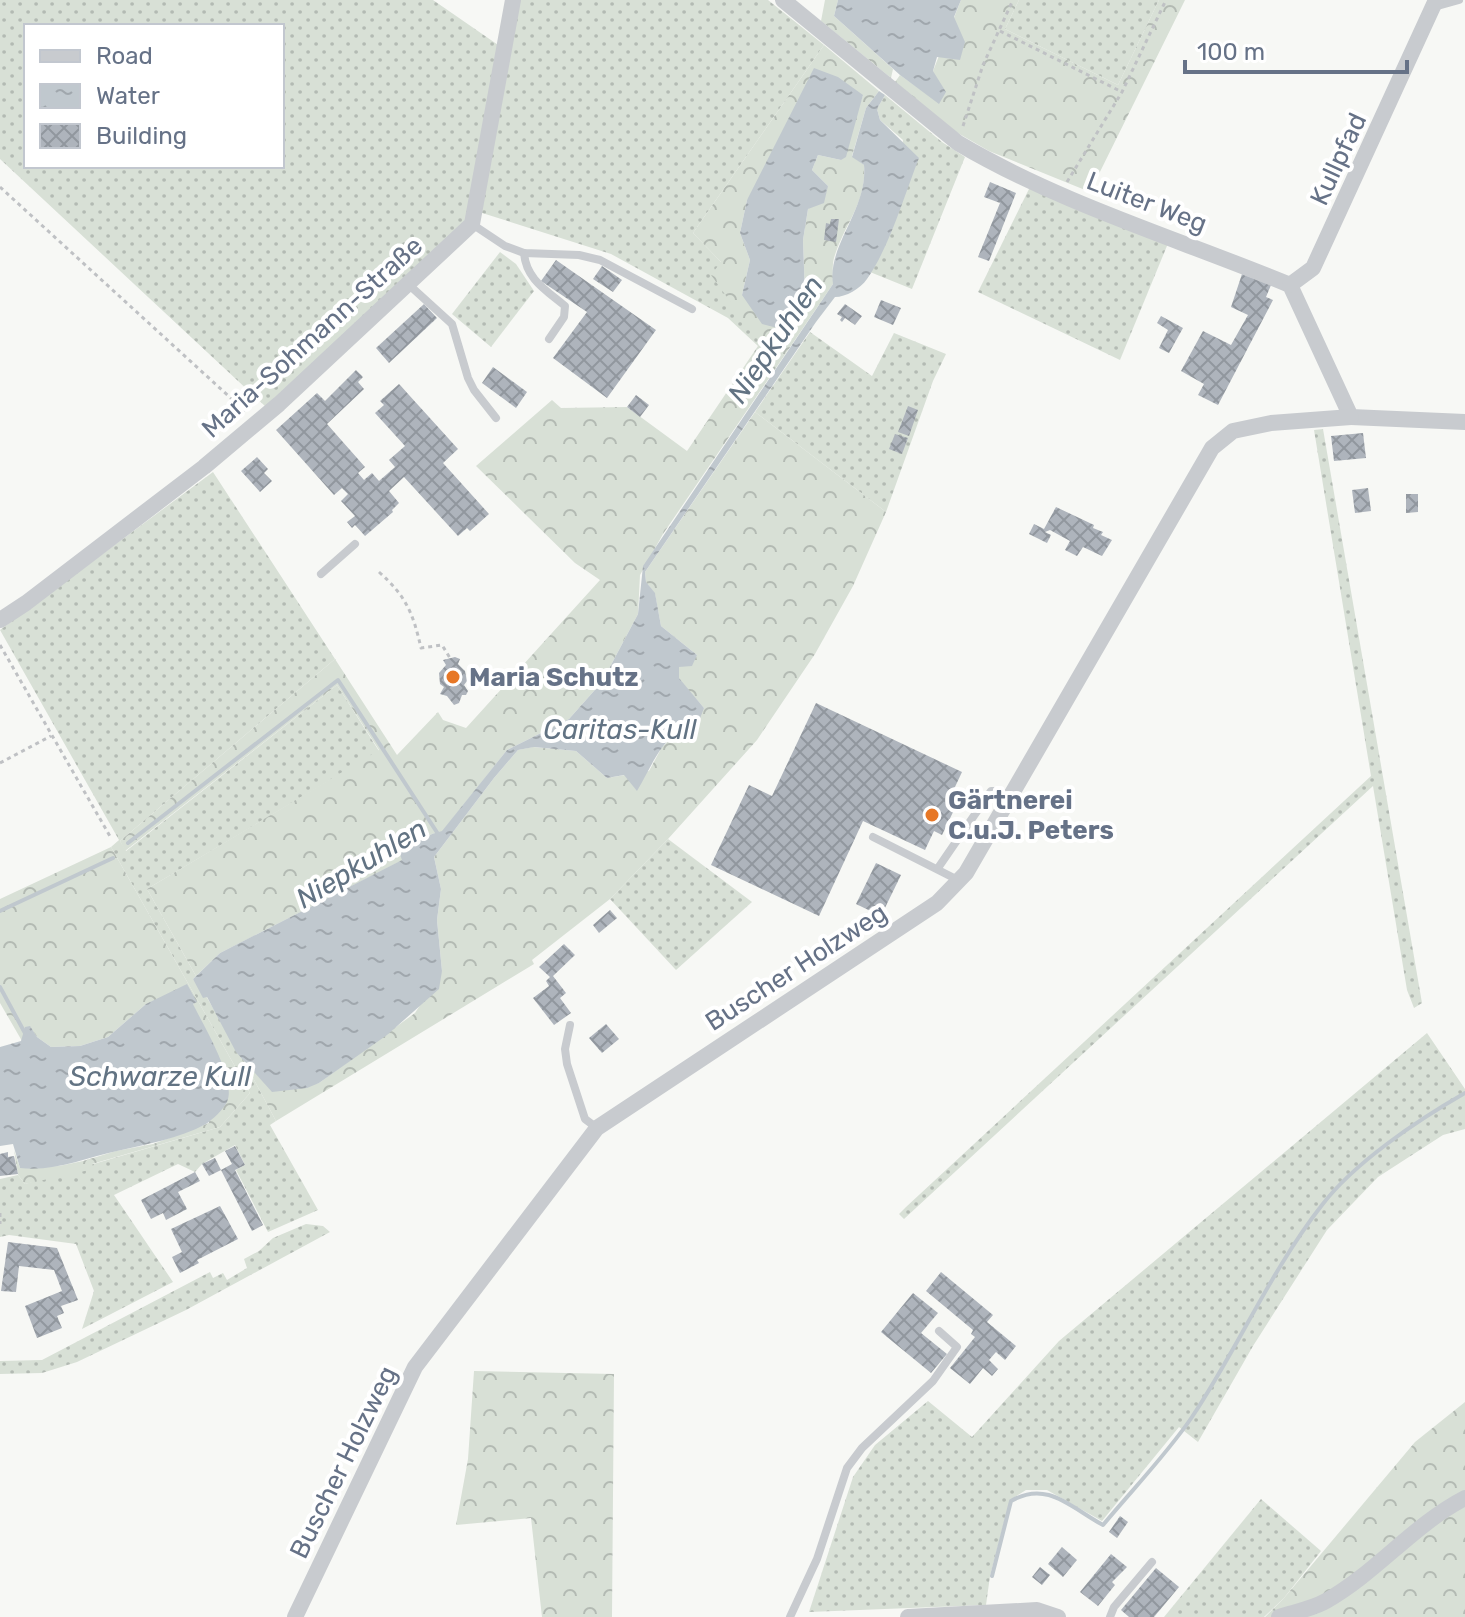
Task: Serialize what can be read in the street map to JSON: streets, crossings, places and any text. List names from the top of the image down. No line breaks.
{"streets":{"street":["Kullpfad","Luiter Weg","Maria-Sohmann-Straße","Buscher Holzweg"]},"crossings":[["Kullpfad","Luiter Weg"]],"water":["Niepkuhlen","Caritas-Kull","Schwarze Kull"],"places":["Maria Schutz","Gärtnerei C.u.J. Peters"],"legend":["Road","Water","Building"],"scale_bar":"100 m"}
